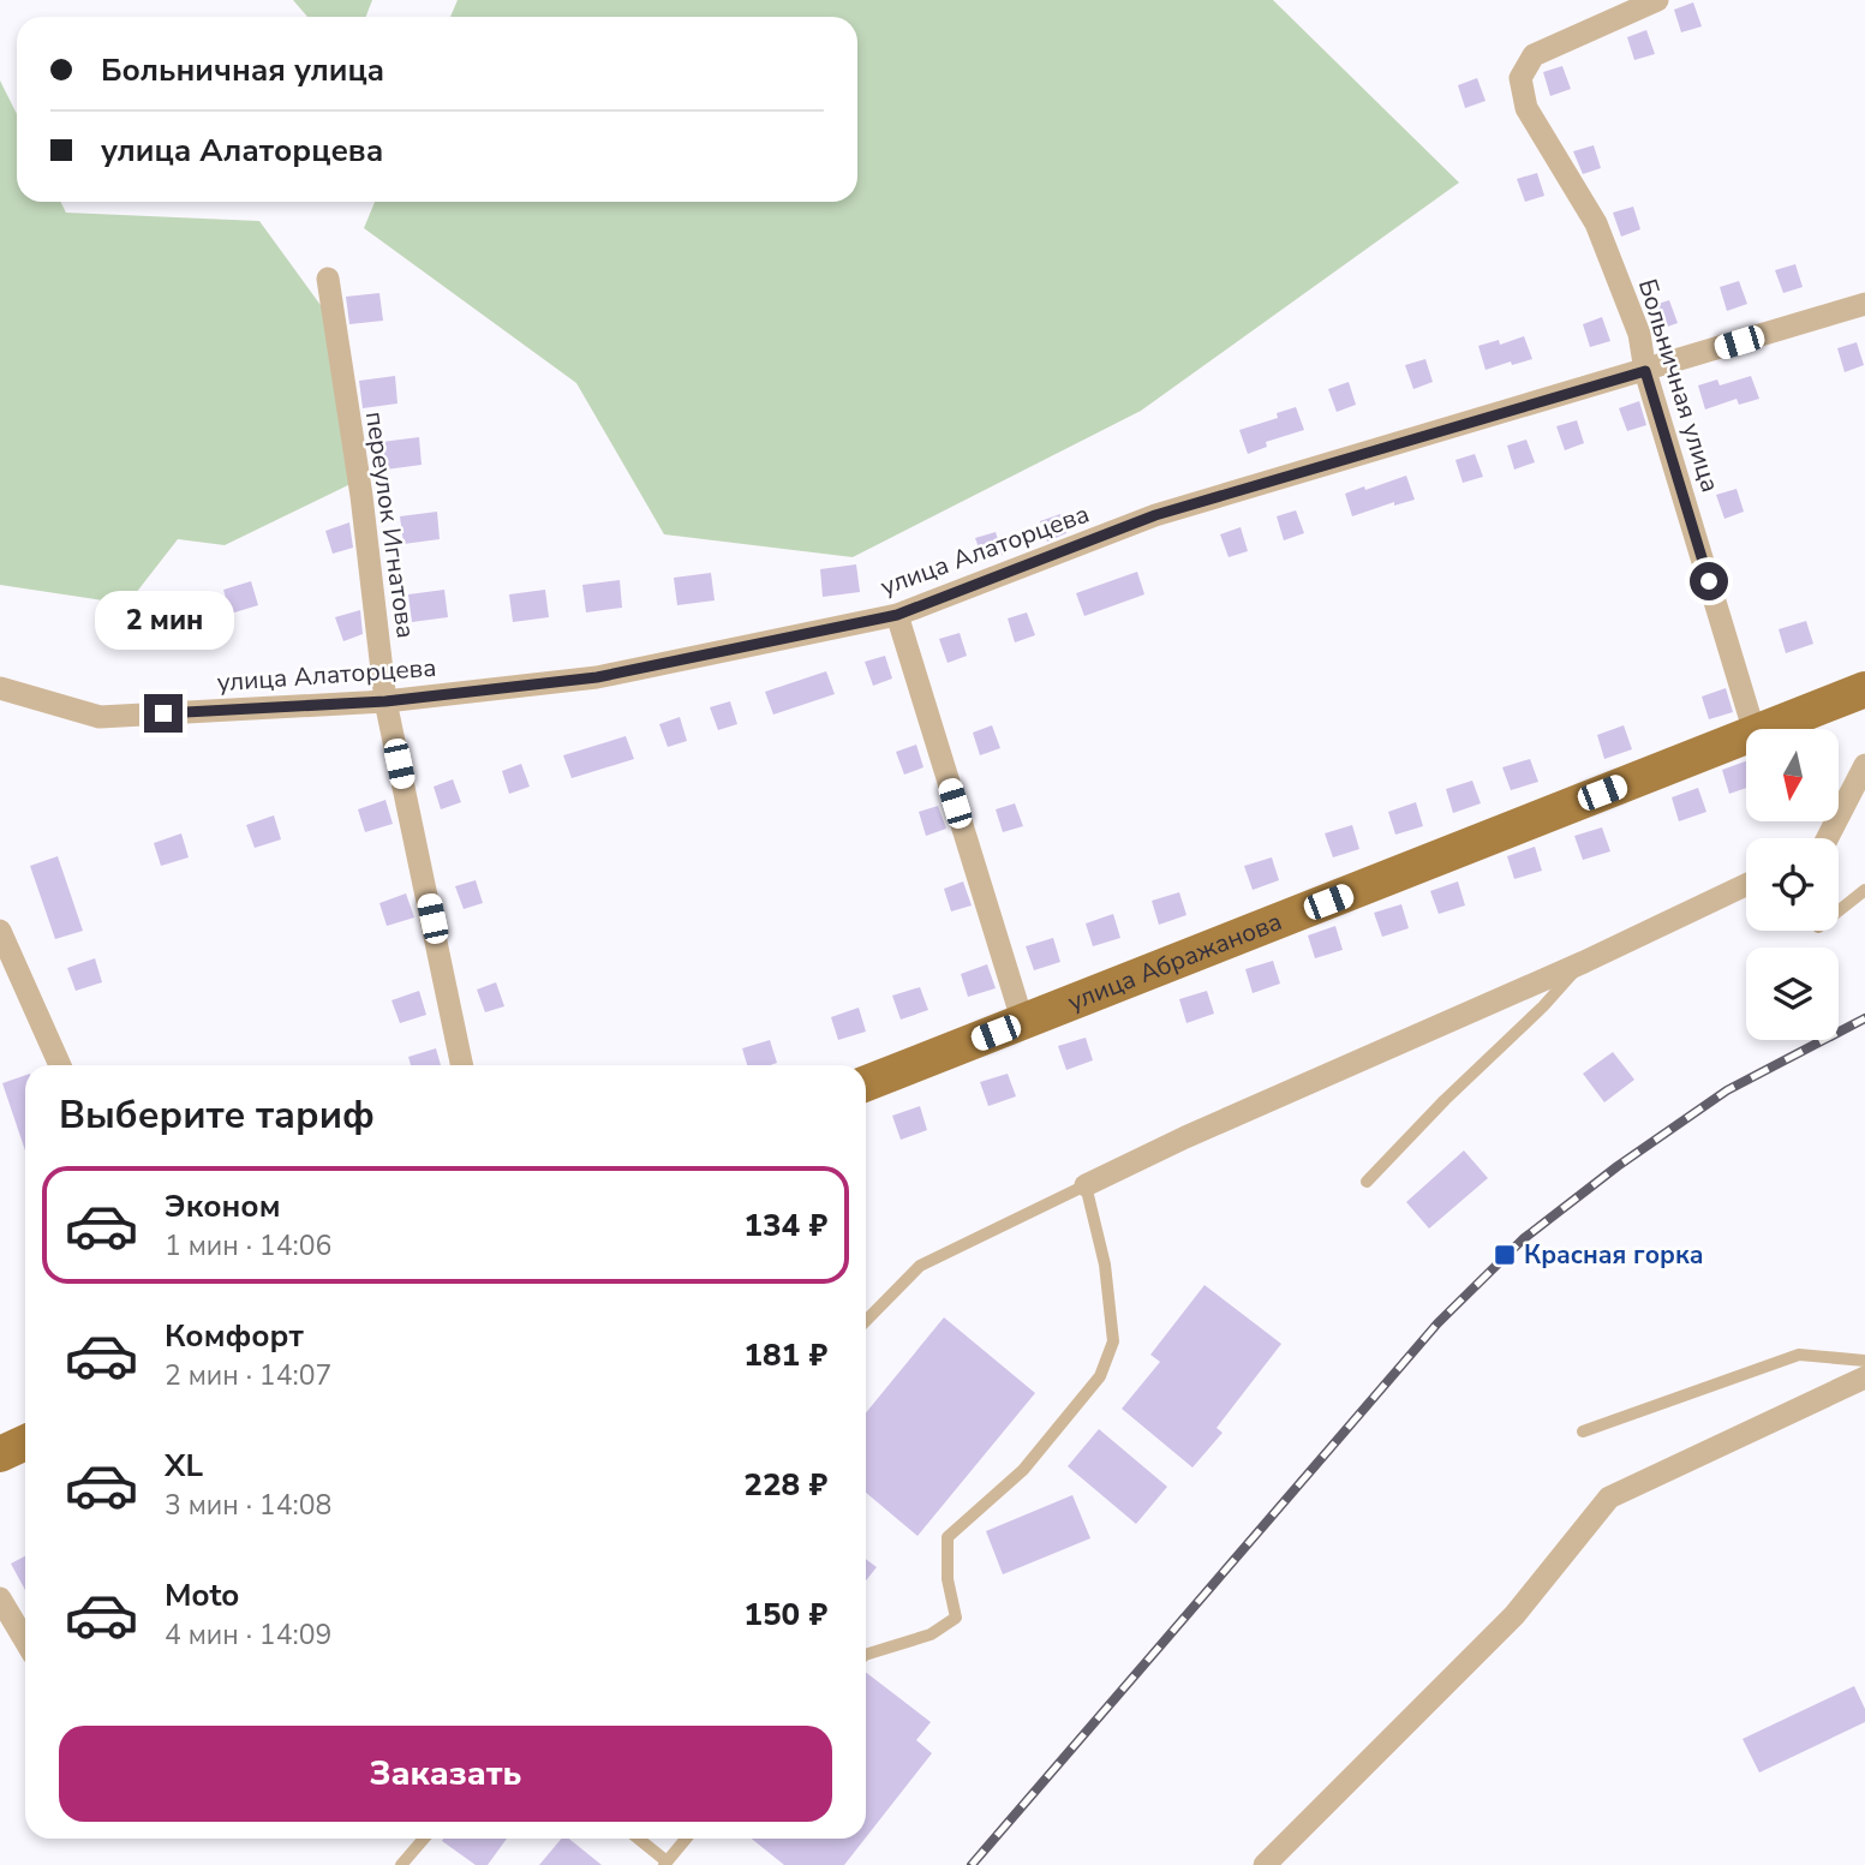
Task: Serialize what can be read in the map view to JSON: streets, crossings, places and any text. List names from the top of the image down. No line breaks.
{"streets":{"main road":["улица Абражанова"],"street":["Больничная улица","переулок Игнатова","улица Алаторцева"]},"crossings":[["Больничная улица","улица Алаторцева"],["переулок Игнатова","улица Алаторцева"]],"places":{"transit":["Красная горка"]},"north":"bottom","page":{"banner":["Больничная улица","улица Алаторцева"],"bubble":"2 мин","heading":"Выберите тариф","list":[{"name":"Эконом","note":"1 мин · 14:06","value":"134 ₽"},{"name":"Комфорт","note":"2 мин · 14:07","value":"181 ₽"},{"name":"XL","note":"3 мин · 14:08","value":"228 ₽"},{"name":"Moto","note":"4 мин · 14:09","value":"150 ₽"}],"buttons":"Заказать"}}
